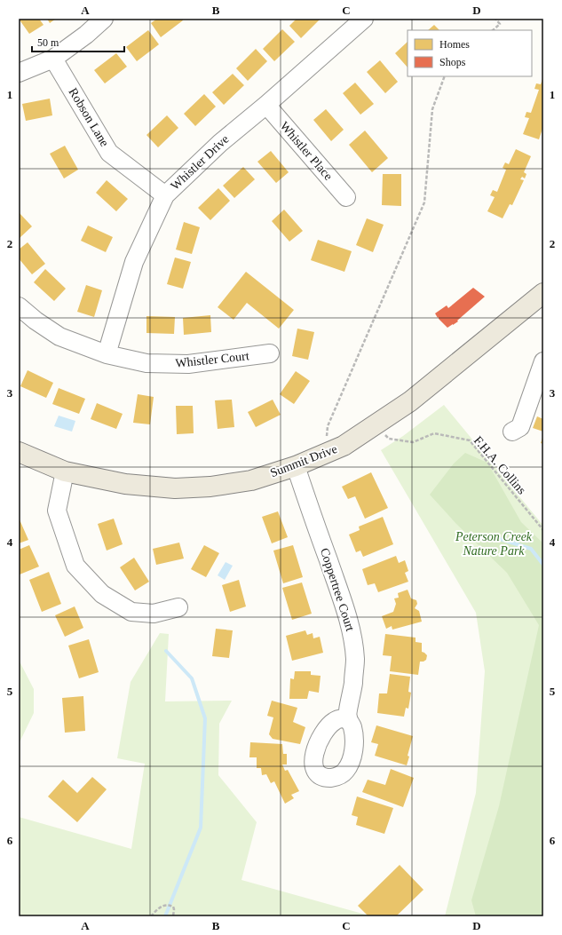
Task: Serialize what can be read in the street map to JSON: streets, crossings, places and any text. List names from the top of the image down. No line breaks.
{"streets":{"main road":["Summit Drive"],"street":["Robson Lane","Whistler Place","Whistler Drive","Whistler Court","Coppertree Court"],"path":["F.H.A. Collins"]},"crossings":[["Robson Lane","Whistler Drive"],["Whistler Place","Whistler Drive"],["Whistler Drive","Whistler Court"],["Summit Drive","F.H.A. Collins"],["Summit Drive","Coppertree Court"]],"parks":["Peterson Creek Nature Park"],"legend":["Homes","Shops"],"scale_bar":"50 m","grid":{"columns":["A","B","C","D"],"rows":["1","2","3","4","5","6"]}}
